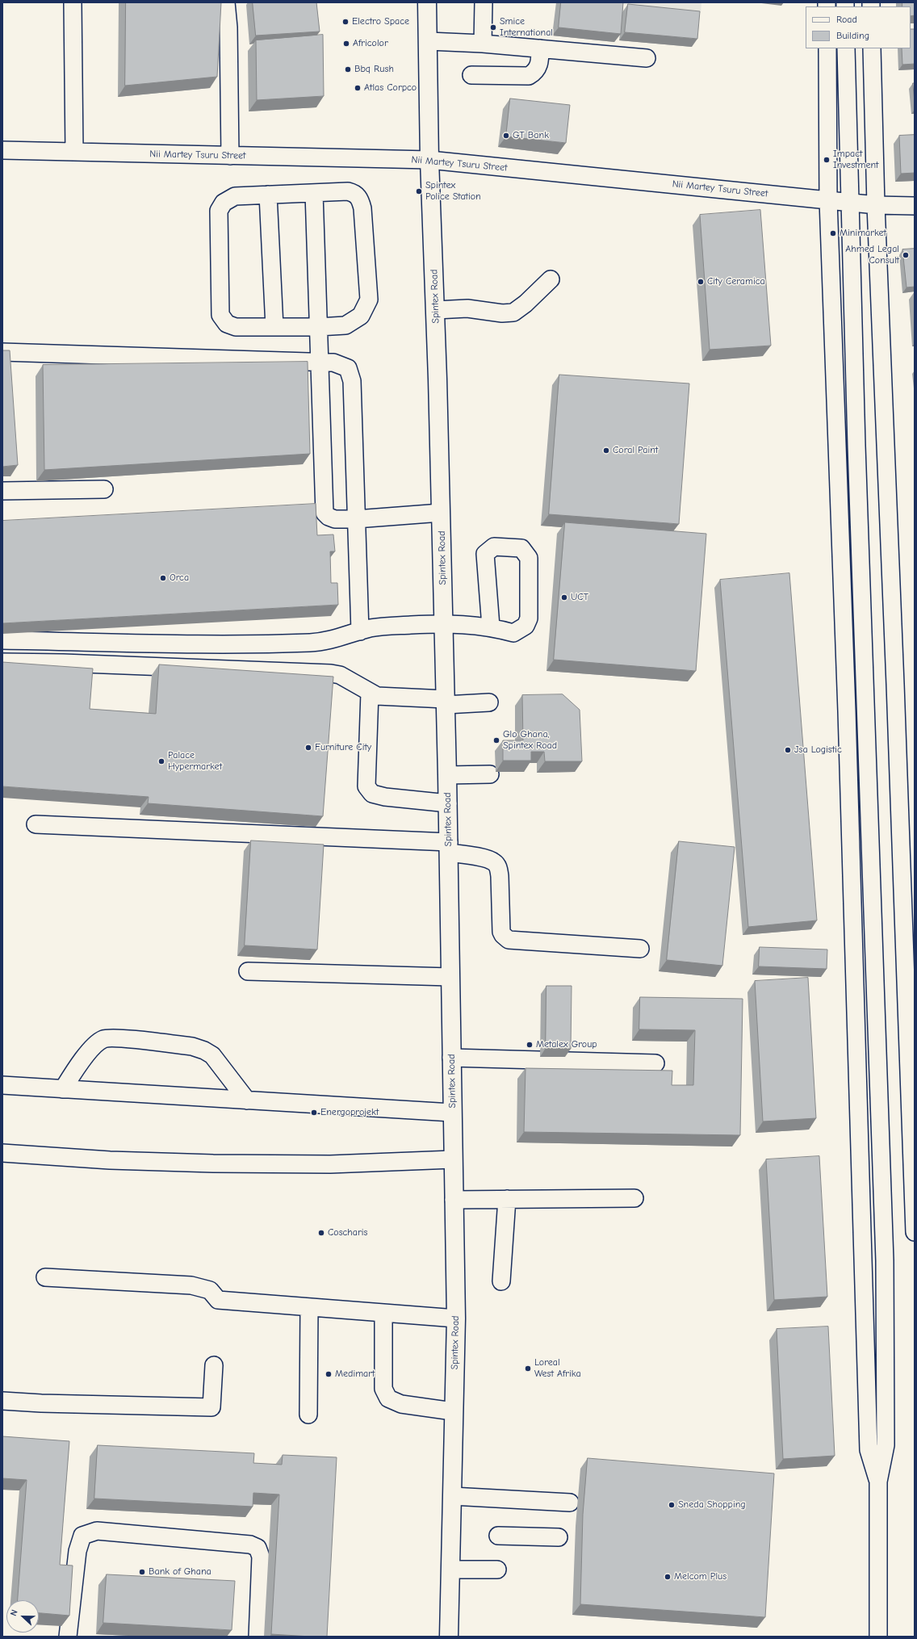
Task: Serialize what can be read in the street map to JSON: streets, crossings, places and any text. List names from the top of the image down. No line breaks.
{"streets":{"main road":["Spintex Road"],"street":["Nii Martey Tsuru Street"]},"crossings":[["Nii Martey Tsuru Street","Spintex Road"]],"places":["Electro Space","Smice International","Africolor","Bbq Rush","Atlas Corpco","GT Bank","Impact Investment","Spintex Police Station","Minimarket","Ahmed Legal Consult","City Ceramica","Coral Paint","Orca","UCT","Glo Ghana, Spintex Road","Furniture City","Jsa Logistic","Palace Hypermarket","Metalex Group","Energoprojekt","Coscharis","Loreal West Afrika","Medimart","Sneda Shopping","Bank of Ghana","Melcom Plus"],"legend":["Road","Building"],"north":"left"}
